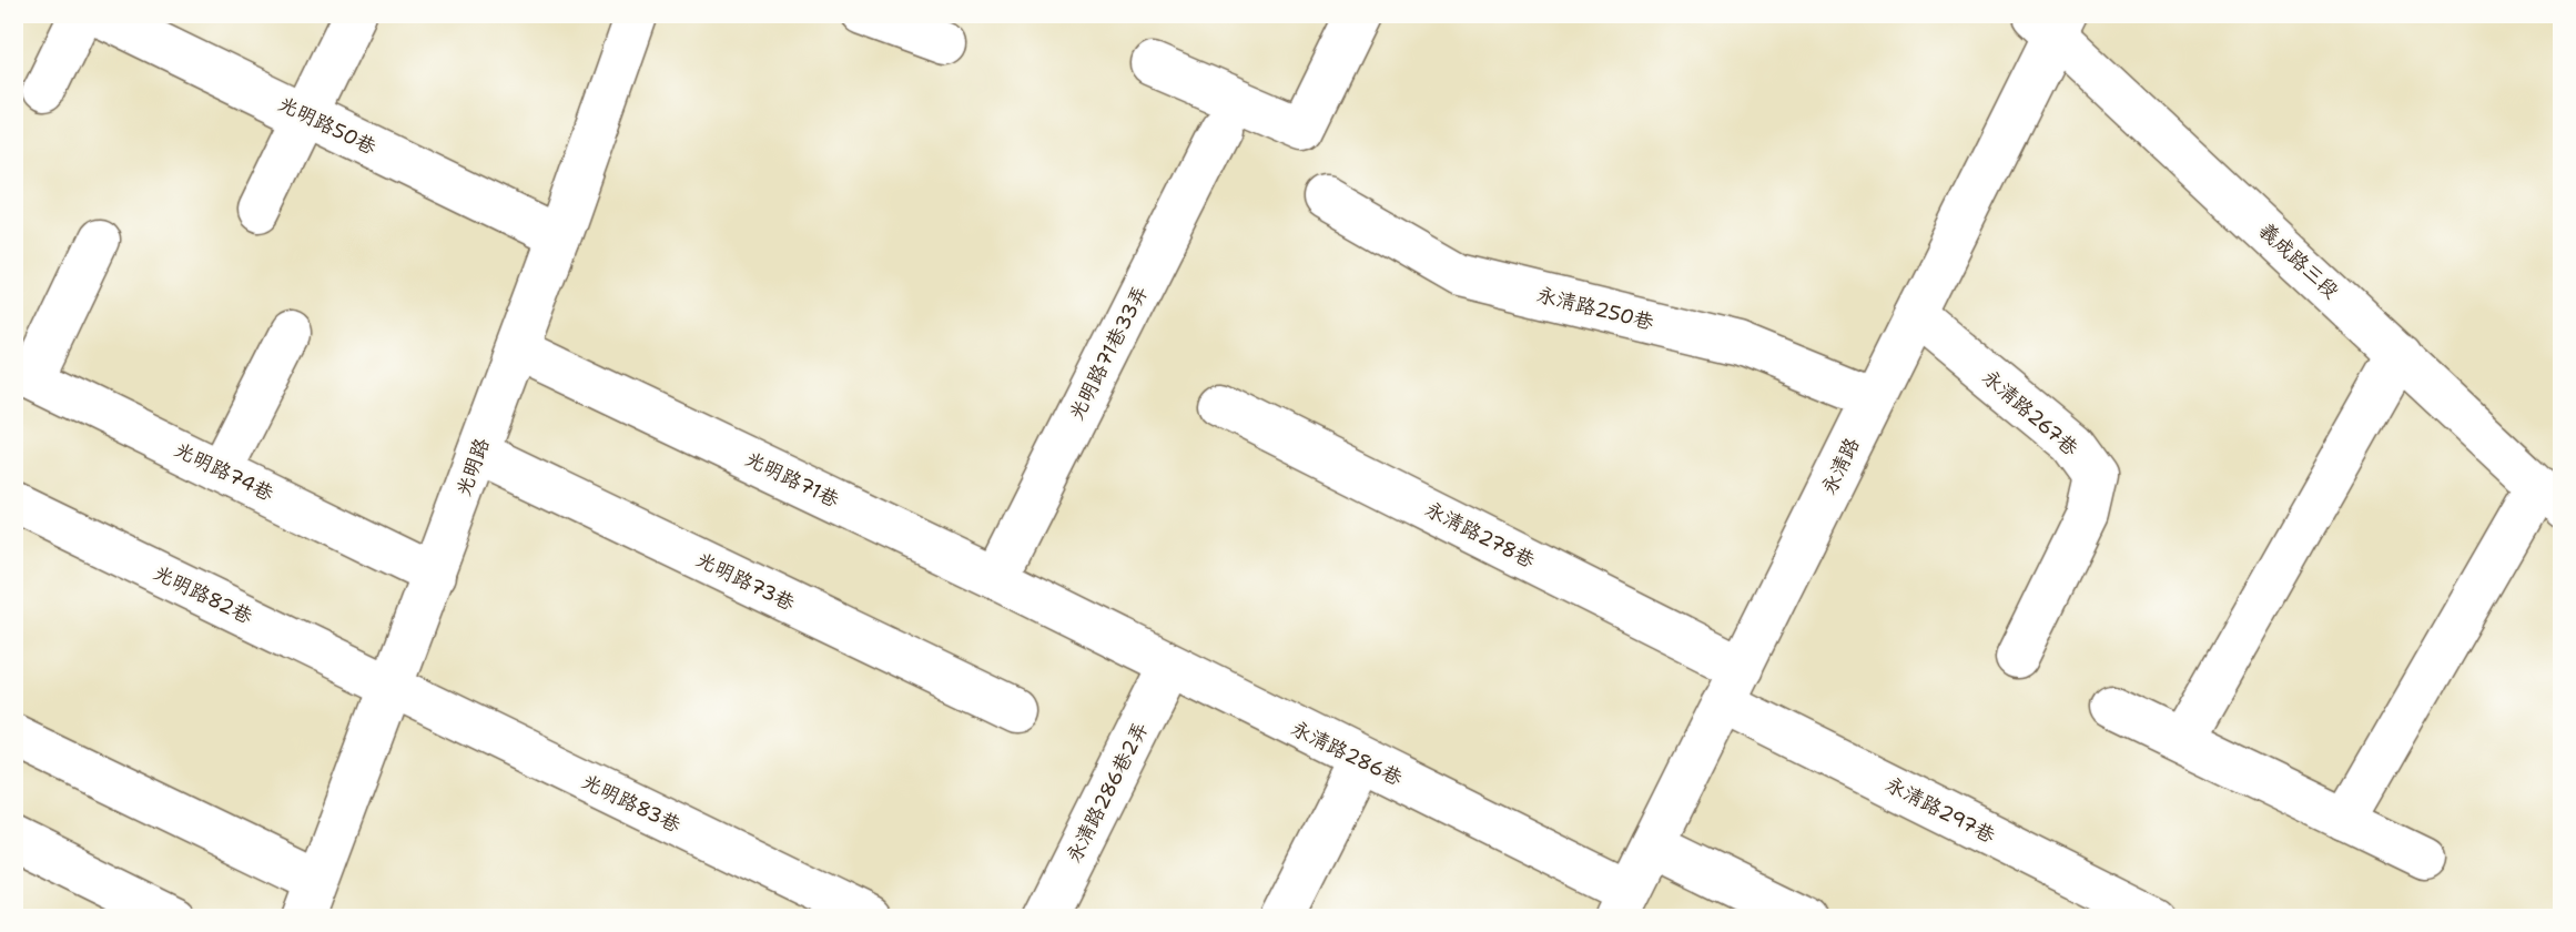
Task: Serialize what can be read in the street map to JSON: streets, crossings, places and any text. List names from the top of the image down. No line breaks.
{"streets":{"street":["光明路50巷","義成路三段","永清路250巷","光明路71巷33弄","永清路267巷","永清路","光明路","光明路74巷","光明路71巷","永清路278巷","光明路73巷","光明路82巷","永清路286巷","永清路286巷2弄","光明路83巷","永清路297巷"]},"crossings":[["光明路50巷","光明路"],["義成路三段","永清路"],["永清路250巷","永清路"],["光明路71巷33弄","光明路71巷"],["永清路267巷","永清路"],["永清路","永清路278巷"],["永清路","永清路286巷"],["永清路","永清路297巷"],["光明路","光明路74巷"],["光明路","光明路71巷"],["光明路","光明路73巷"],["光明路","光明路82巷"],["光明路","光明路83巷"],["光明路71巷","永清路286巷"],["永清路278巷","永清路297巷"],["光明路82巷","光明路83巷"],["永清路286巷","永清路286巷2弄"]]}
